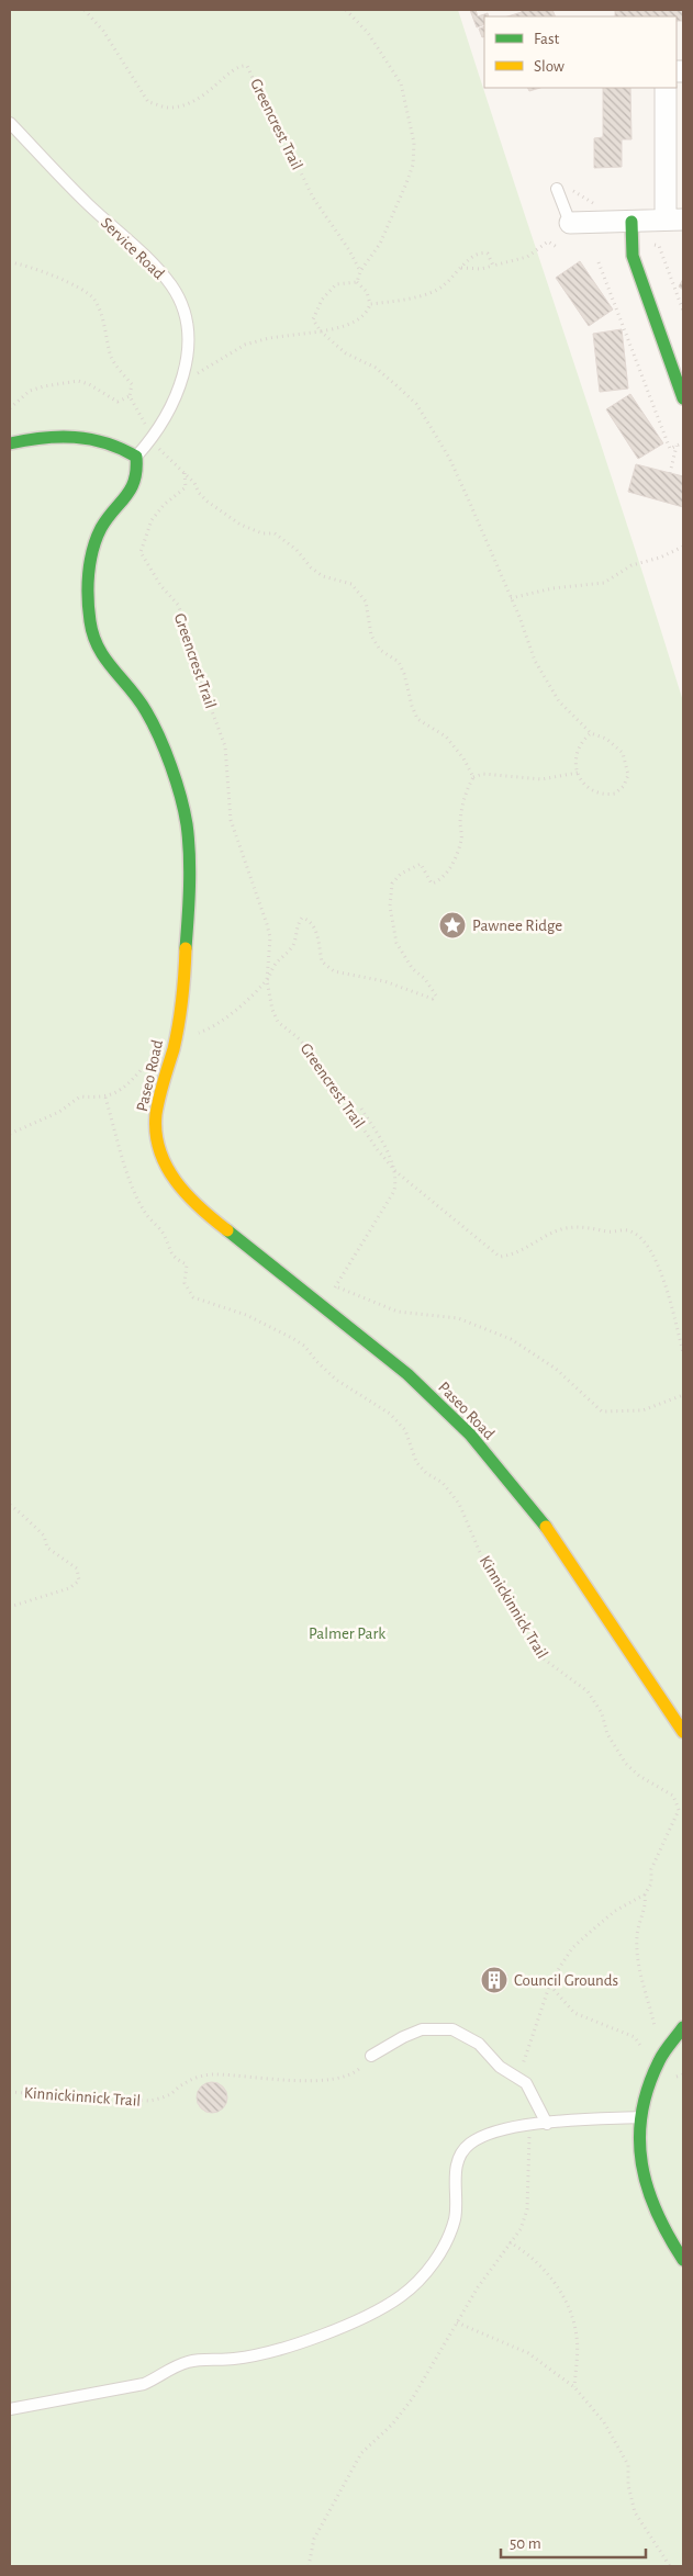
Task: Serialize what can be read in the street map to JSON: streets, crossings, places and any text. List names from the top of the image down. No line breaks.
{"streets":{"street":["Paseo Road"],"lane":["Service Road"],"path":["Greencrest Trail","Kinnickinnick Trail"]},"crossings":[["Service Road","Paseo Road"]],"parks":["Palmer Park"],"places":{"place":["Pawnee Ridge"],"building":["Council Grounds"]},"legend":["Fast","Slow"],"scale_bar":"50 m"}
